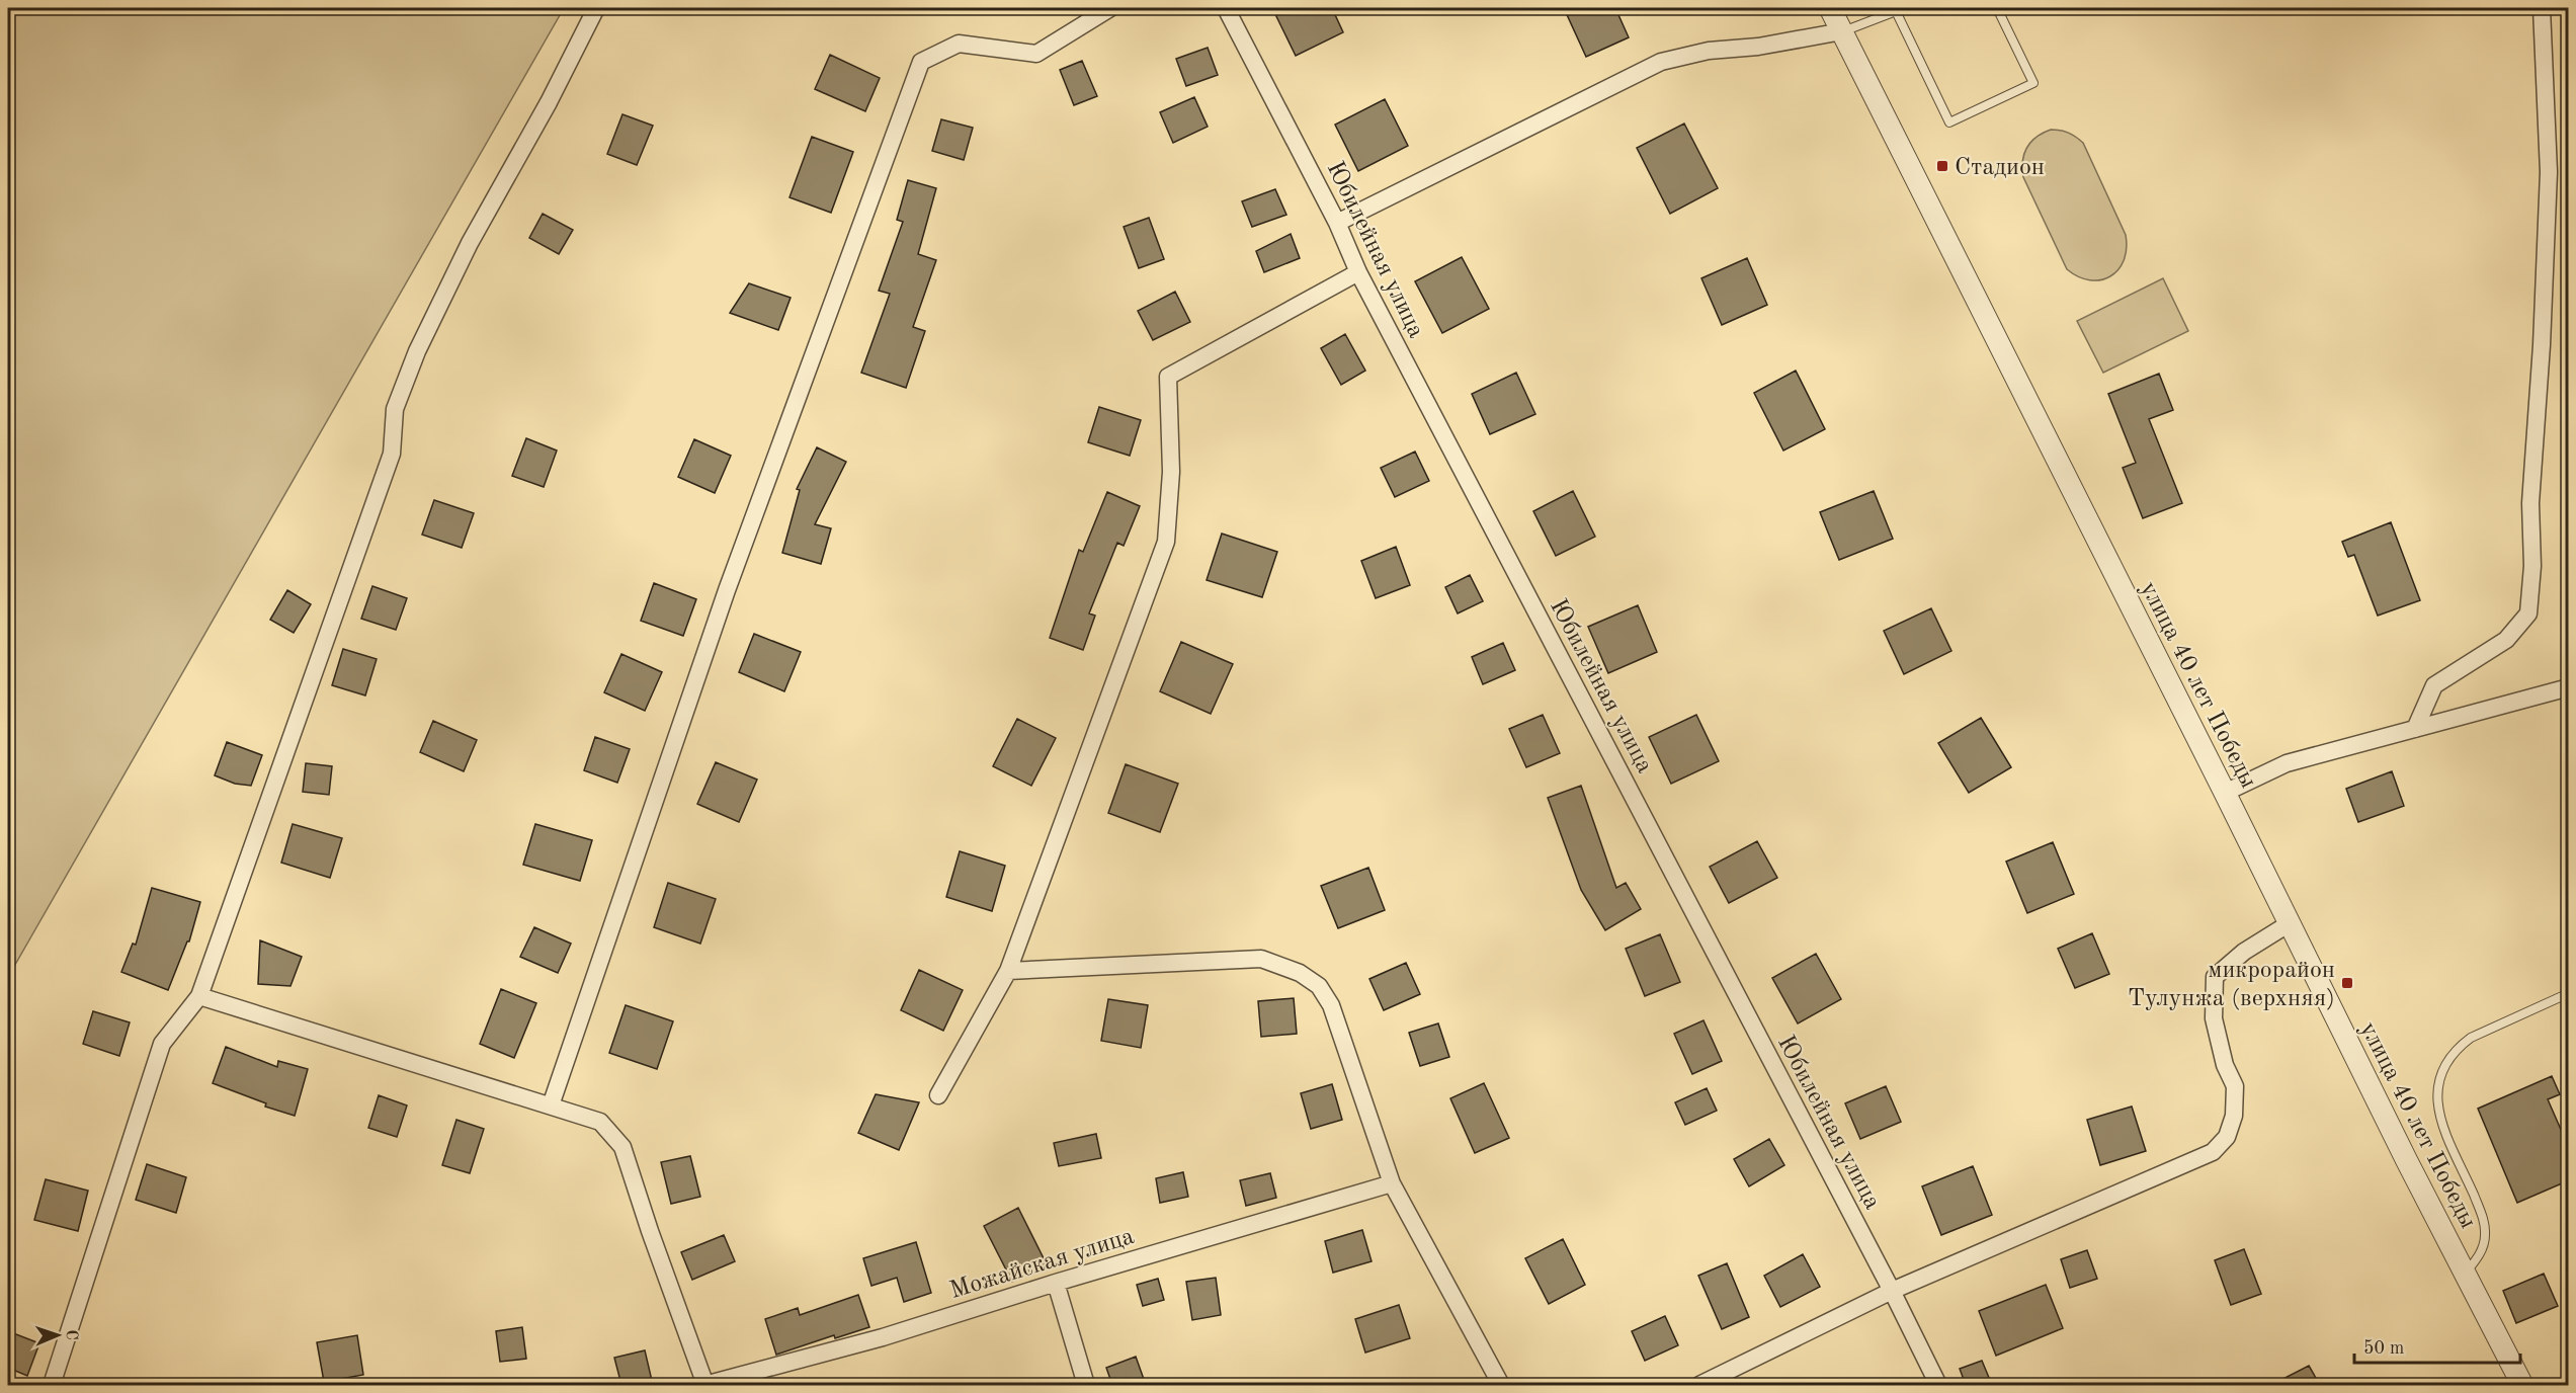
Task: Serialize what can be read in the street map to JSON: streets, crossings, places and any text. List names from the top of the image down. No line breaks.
{"streets":{"street":["Юбилейная улица","улица 40 лет Победы","Можайская улица"]},"places":{"transit":["Стадион","микрорайон Тулунжа (верхняя)"]},"scale_bar":"50 m","north":"right"}
